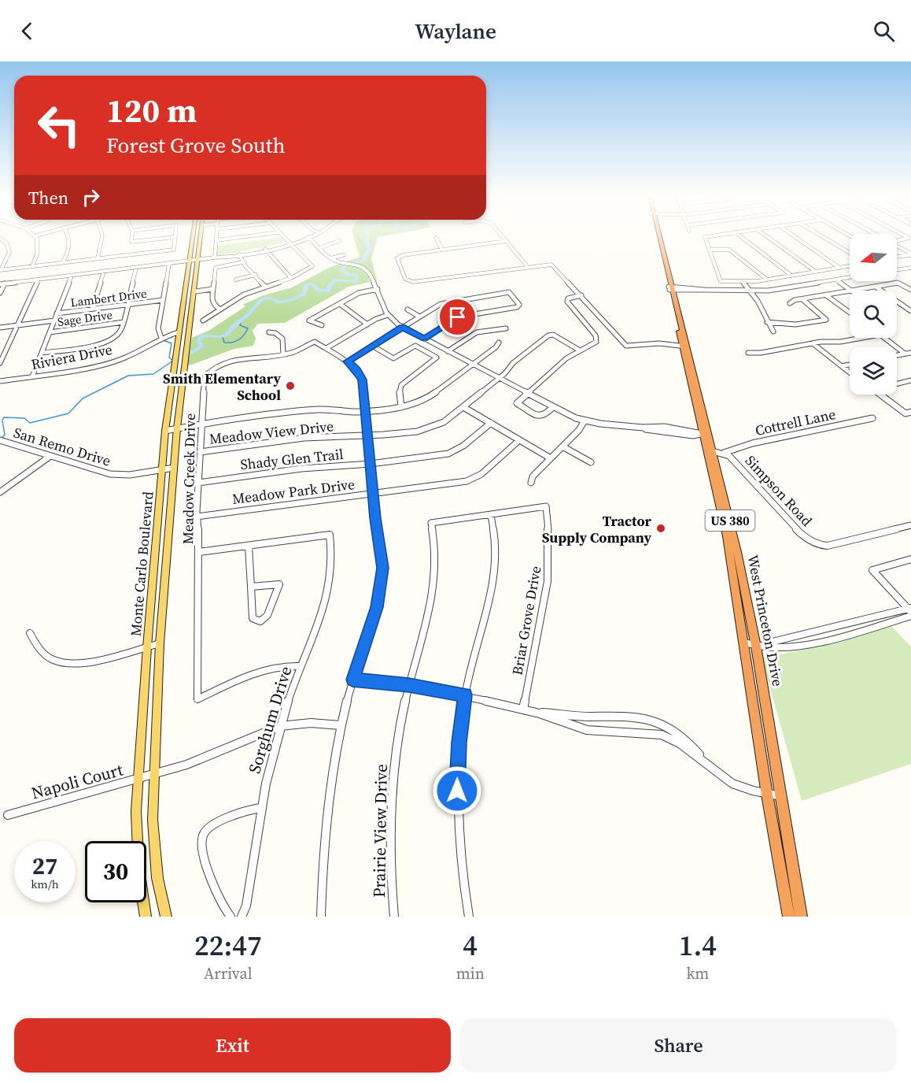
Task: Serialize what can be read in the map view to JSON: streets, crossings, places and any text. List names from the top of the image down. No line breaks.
{"streets":{"highway":["US 380","West Princeton Drive"],"main road":["Monte Carlo Boulevard"],"street":["Lambert Drive","Sage Drive","Riviera Drive","Cottrell Lane","Meadow View Drive","San Remo Drive","Shady Glen Trail","Meadow Creek Drive","Simpson Road","Meadow Park Drive","Briar Grove Drive","Sorghum Drive","Napoli Court","Prairie View Drive"]},"crossings":[["Riviera Drive","Monte Carlo Boulevard"],["Cottrell Lane","Simpson Road"],["Meadow View Drive","Meadow Creek Drive"],["San Remo Drive","Monte Carlo Boulevard"],["Shady Glen Trail","Meadow Creek Drive"],["Meadow Creek Drive","Meadow Park Drive"],["Meadow Creek Drive","Sorghum Drive"],["Simpson Road","West Princeton Drive"],["Monte Carlo Boulevard","Napoli Court"],["Briar Grove Drive","Prairie View Drive"],["Sorghum Drive","Napoli Court"]],"places":["Smith Elementary School","Tractor Supply Company"],"north":"left","page":{"header":"Waylane","turn":["120 m","Forest Grove South"],"then":"Then","speed":"27 km/h","limit":"30","eta":["22:47","Arrival","4","min","1.4","km"],"buttons":["Exit","Share"]}}
